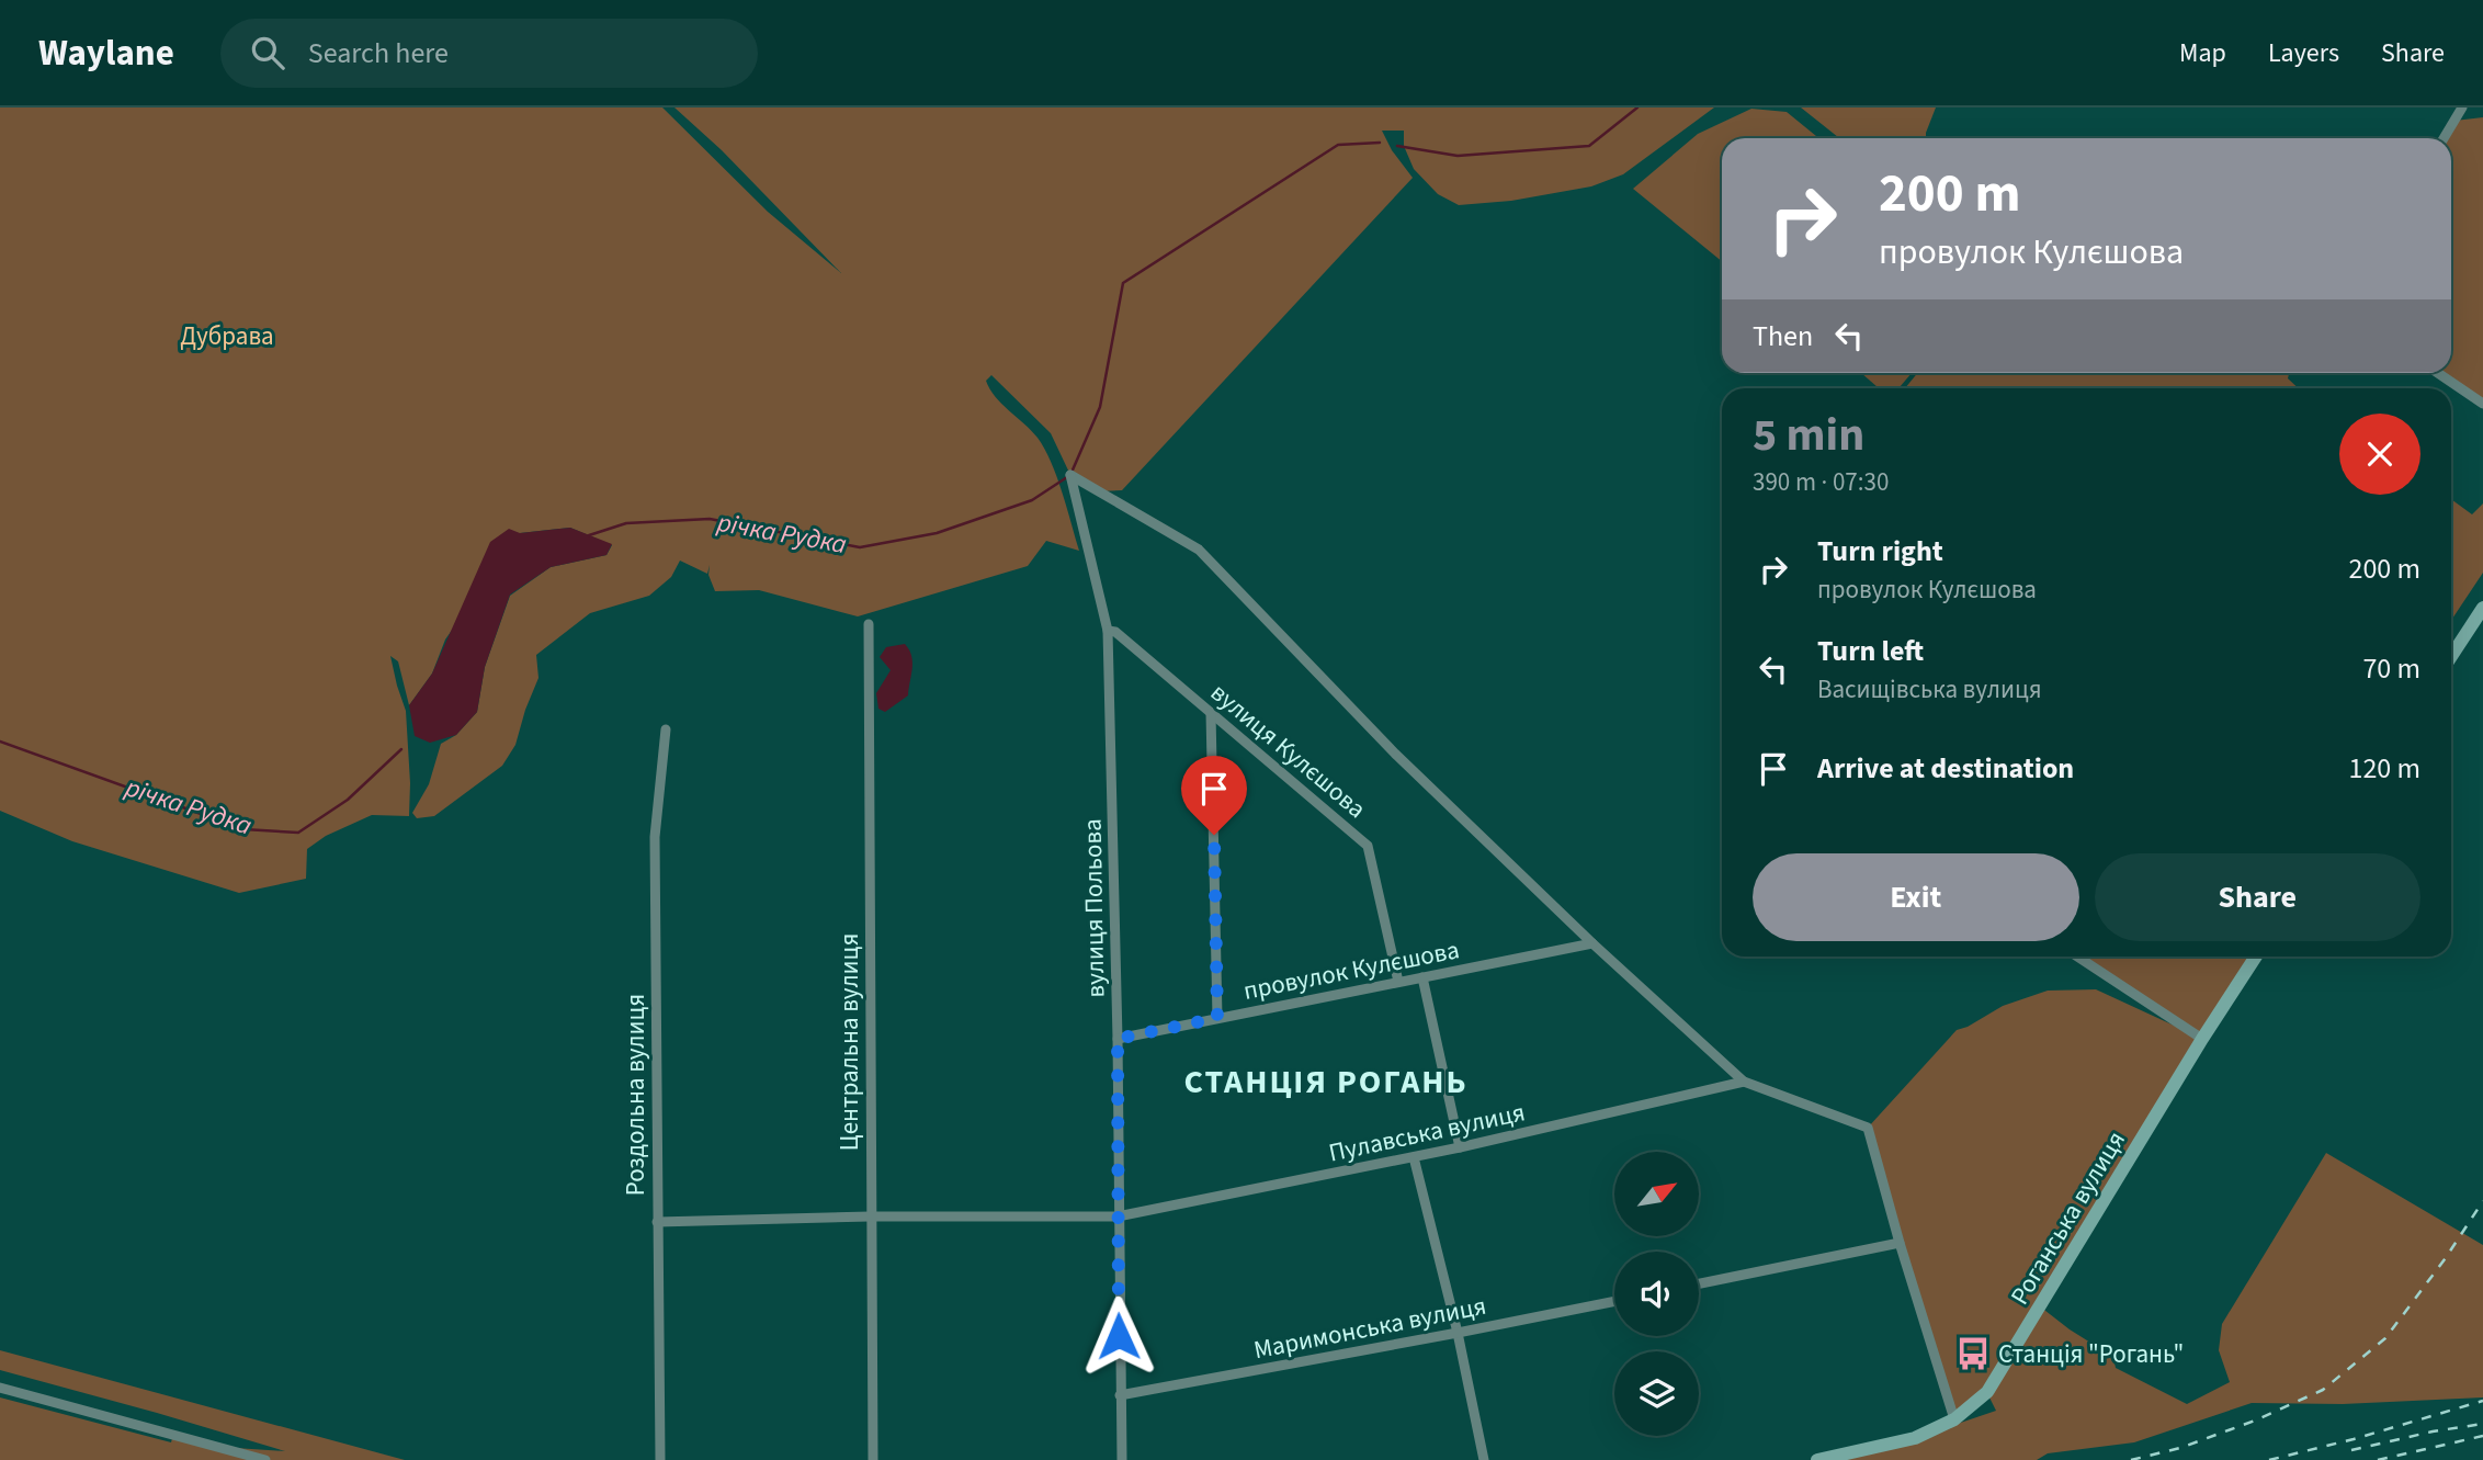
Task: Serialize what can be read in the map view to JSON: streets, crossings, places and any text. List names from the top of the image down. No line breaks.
{"streets":{"main road":["Роганська вулиця"],"street":["вулиця Кулєшова","вулиця Польова","провулок Кулєшова","Центральна вулиця","Роздольна вулиця","Пулавська вулиця","Маримонська вулиця"]},"crossings":[["вулиця Кулєшова","вулиця Польова"],["вулиця Кулєшова","провулок Кулєшова"],["вулиця Польова","провулок Кулєшова"],["вулиця Польова","Пулавська вулиця"],["вулиця Польова","Маримонська вулиця"],["Центральна вулиця","Пулавська вулиця"],["Роздольна вулиця","Пулавська вулиця"]],"districts":["СТАНЦІЯ РОГАНЬ"],"water":["річка Рудка"],"parks":["Дубрава"],"places":{"bus stop":["Станція \"Рогань\""]},"north":"top right","page":{"header":"Waylane","search":"Search here","nav":["Map","Layers","Share"],"turn":["200 m","провулок Кулєшова"],"then":"Then","heading":["5 min","390 m · 07:30"],"list":[{"name":"Turn right","note":"провулок Кулєшова","value":"200 m"},{"name":"Turn left","note":"Васищівська вулиця","value":"70 m"},{"name":"Arrive at destination","value":"120 m"}],"buttons":["Exit","Share"]}}
